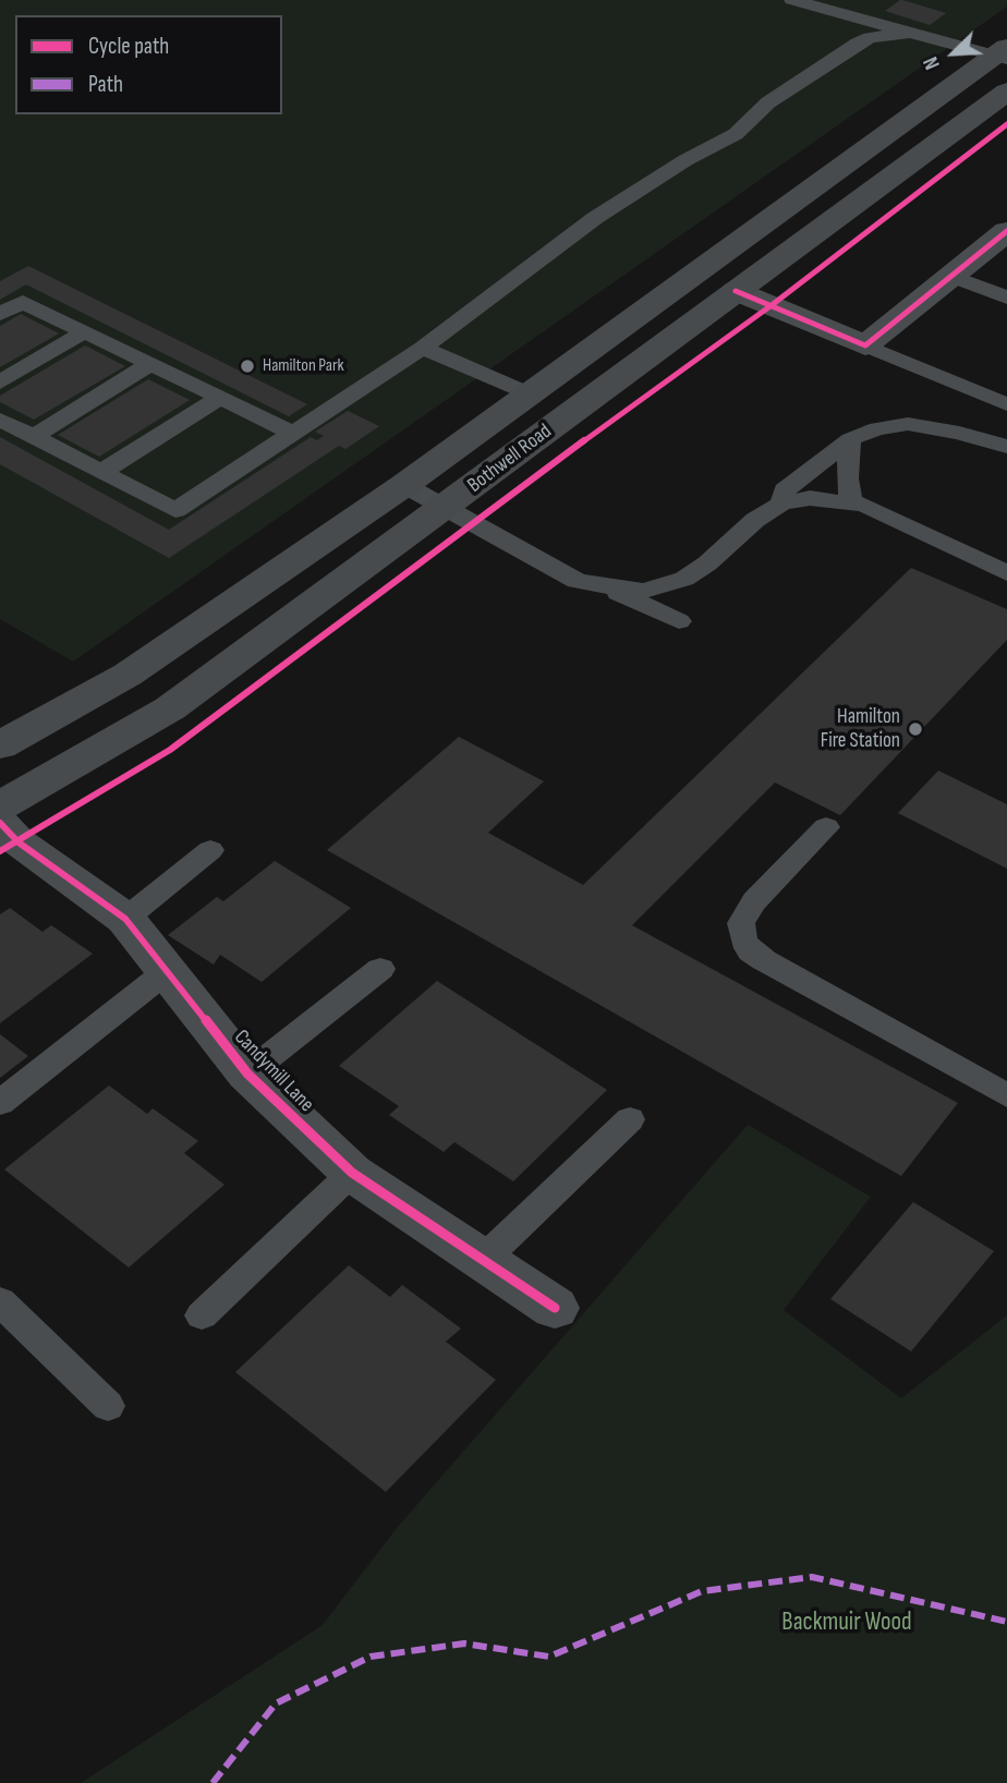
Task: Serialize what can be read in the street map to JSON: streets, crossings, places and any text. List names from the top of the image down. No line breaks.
{"streets":{"main road":["Bothwell Road"],"street":["Candymill Lane"]},"parks":["Backmuir Wood"],"places":["Hamilton Park","Hamilton Fire Station"],"legend":["Cycle path","Path"],"north":"bottom left"}
